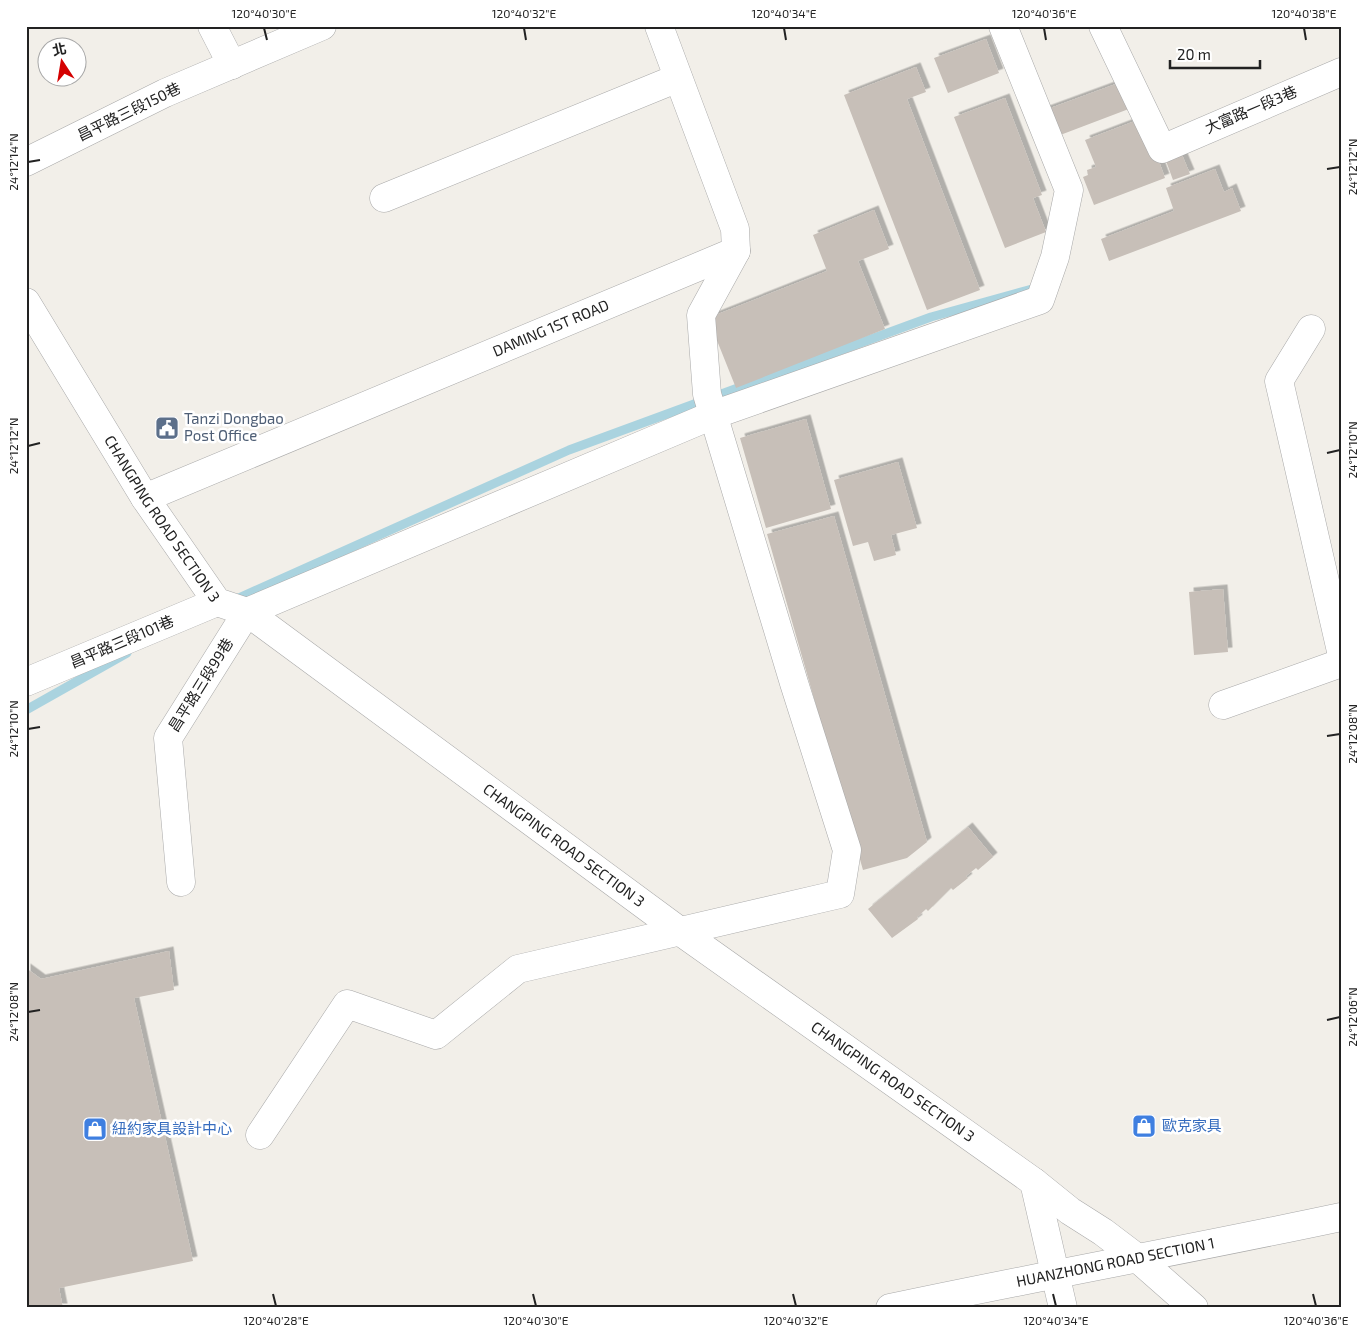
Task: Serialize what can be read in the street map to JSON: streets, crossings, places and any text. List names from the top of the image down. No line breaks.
{"streets":{"street":["大富路一段3巷","昌平路三段150巷","DAMING 1ST ROAD","CHANGPING ROAD SECTION 3","昌平路三段101巷","昌平路三段99巷","HUANZHONG ROAD SECTION 1"]},"crossings":[["DAMING 1ST ROAD","CHANGPING ROAD SECTION 3"],["CHANGPING ROAD SECTION 3","昌平路三段101巷"],["CHANGPING ROAD SECTION 3","昌平路三段99巷"],["CHANGPING ROAD SECTION 3","HUANZHONG ROAD SECTION 1"]],"places":{"public building":["Tanzi Dongbao Post Office"],"shop":["歐克家具","紐約家具設計中心"]},"scale_bar":"20 m","north":"top","coordinates":["120°40'30\"E","120°40'32\"E","120°40'34\"E","120°40'36\"E","120°40'38\"E","24°12'14\"N","24°12'12\"N","24°12'10\"N","24°12'08\"N","24°12'06\"N","120°40'28\"E"]}
